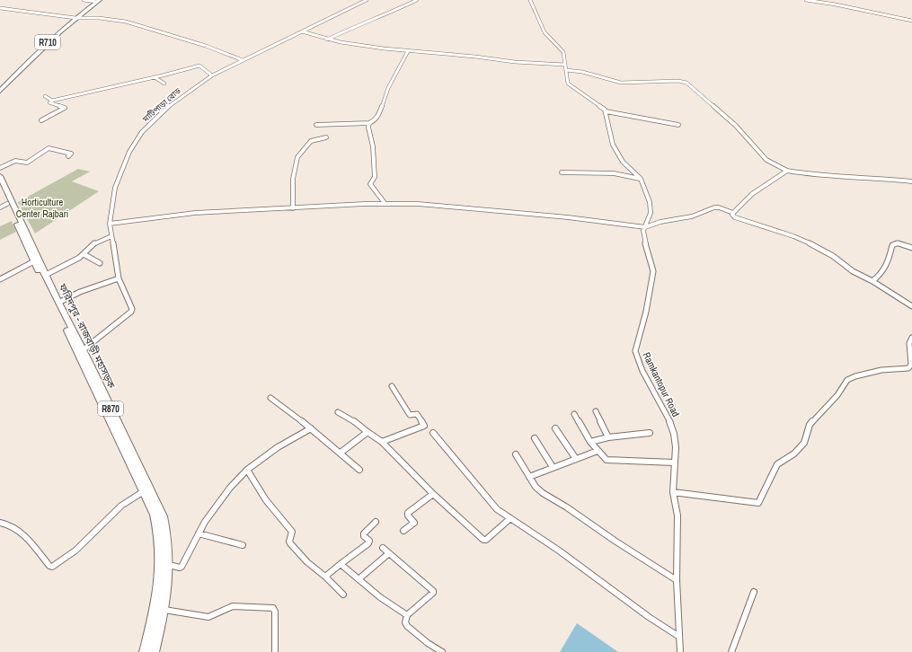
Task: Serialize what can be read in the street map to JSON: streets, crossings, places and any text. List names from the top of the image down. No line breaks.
{"streets":{"main road":["R710","ফরিদপুর - রাজবাড়ী মহাসড়ক","R870"],"street":["মাটিপাড়া রোড","Ramkantopur Road"]},"crossings":[["মাটিপাড়া রোড","ফরিদপুর - রাজবাড়ী মহাসড়ক"]],"parks":["Horticulture Center Rajbari"]}
